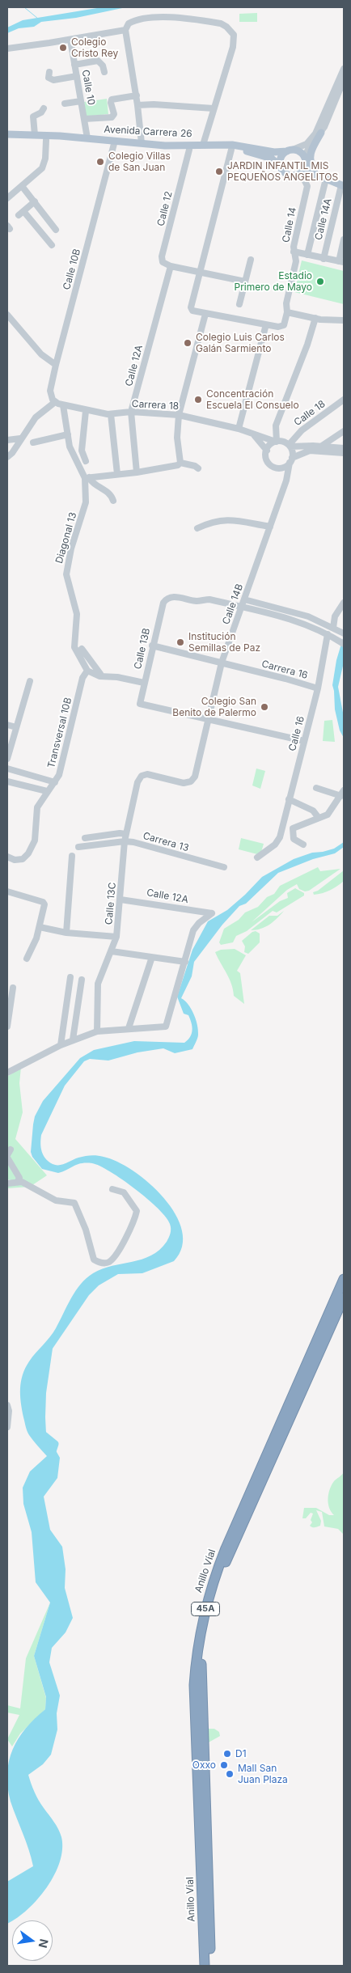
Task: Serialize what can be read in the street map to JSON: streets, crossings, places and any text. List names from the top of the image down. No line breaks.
{"streets":{"highway":["Anillo Víal","45A"],"main road":["Avenida Carrera 26"],"street":["Calle 10","Calle 12","Calle 14A","Calle 14","Calle 10B","Calle 12A","Carrera 18","Calle 18","Diagonal 13","Calle 14B","Calle 13B","Carrera 16","Transversal 10B","Calle 16","Carrera 13","Calle 13C"]},"crossings":[["Calle 10","Avenida Carrera 26"],["Avenida Carrera 26","Calle 12"],["Avenida Carrera 26","Calle 14"],["Avenida Carrera 26","Calle 10B"],["Calle 12","Calle 12A"],["Calle 10B","Carrera 18"],["Calle 12A","Carrera 18"],["Calle 12A","Calle 13C"],["Carrera 18","Calle 18"],["Carrera 18","Calle 14B"],["Calle 18","Calle 14B"],["Diagonal 13","Transversal 10B"],["Calle 14B","Calle 13B"],["Calle 14B","Carrera 16"],["Calle 14B","Calle 13C"],["Calle 13B","Carrera 16"],["Carrera 16","Calle 16"],["Carrera 13","Calle 13C"]],"places":["Colegio Cristo Rey","Colegio Villas de San Juan","JARDIN INFANTIL MIS PEQUEÑOS ANGELITOS","Estadio Primero de Mayo","Colegio Luis Carlos Galán Sarmiento","Concentración Escuela El Consuelo","Institución Semillas de Paz","Colegio San Benito de Palermo","D1","Oxxo","Mall San Juan Plaza"],"north":"right"}
